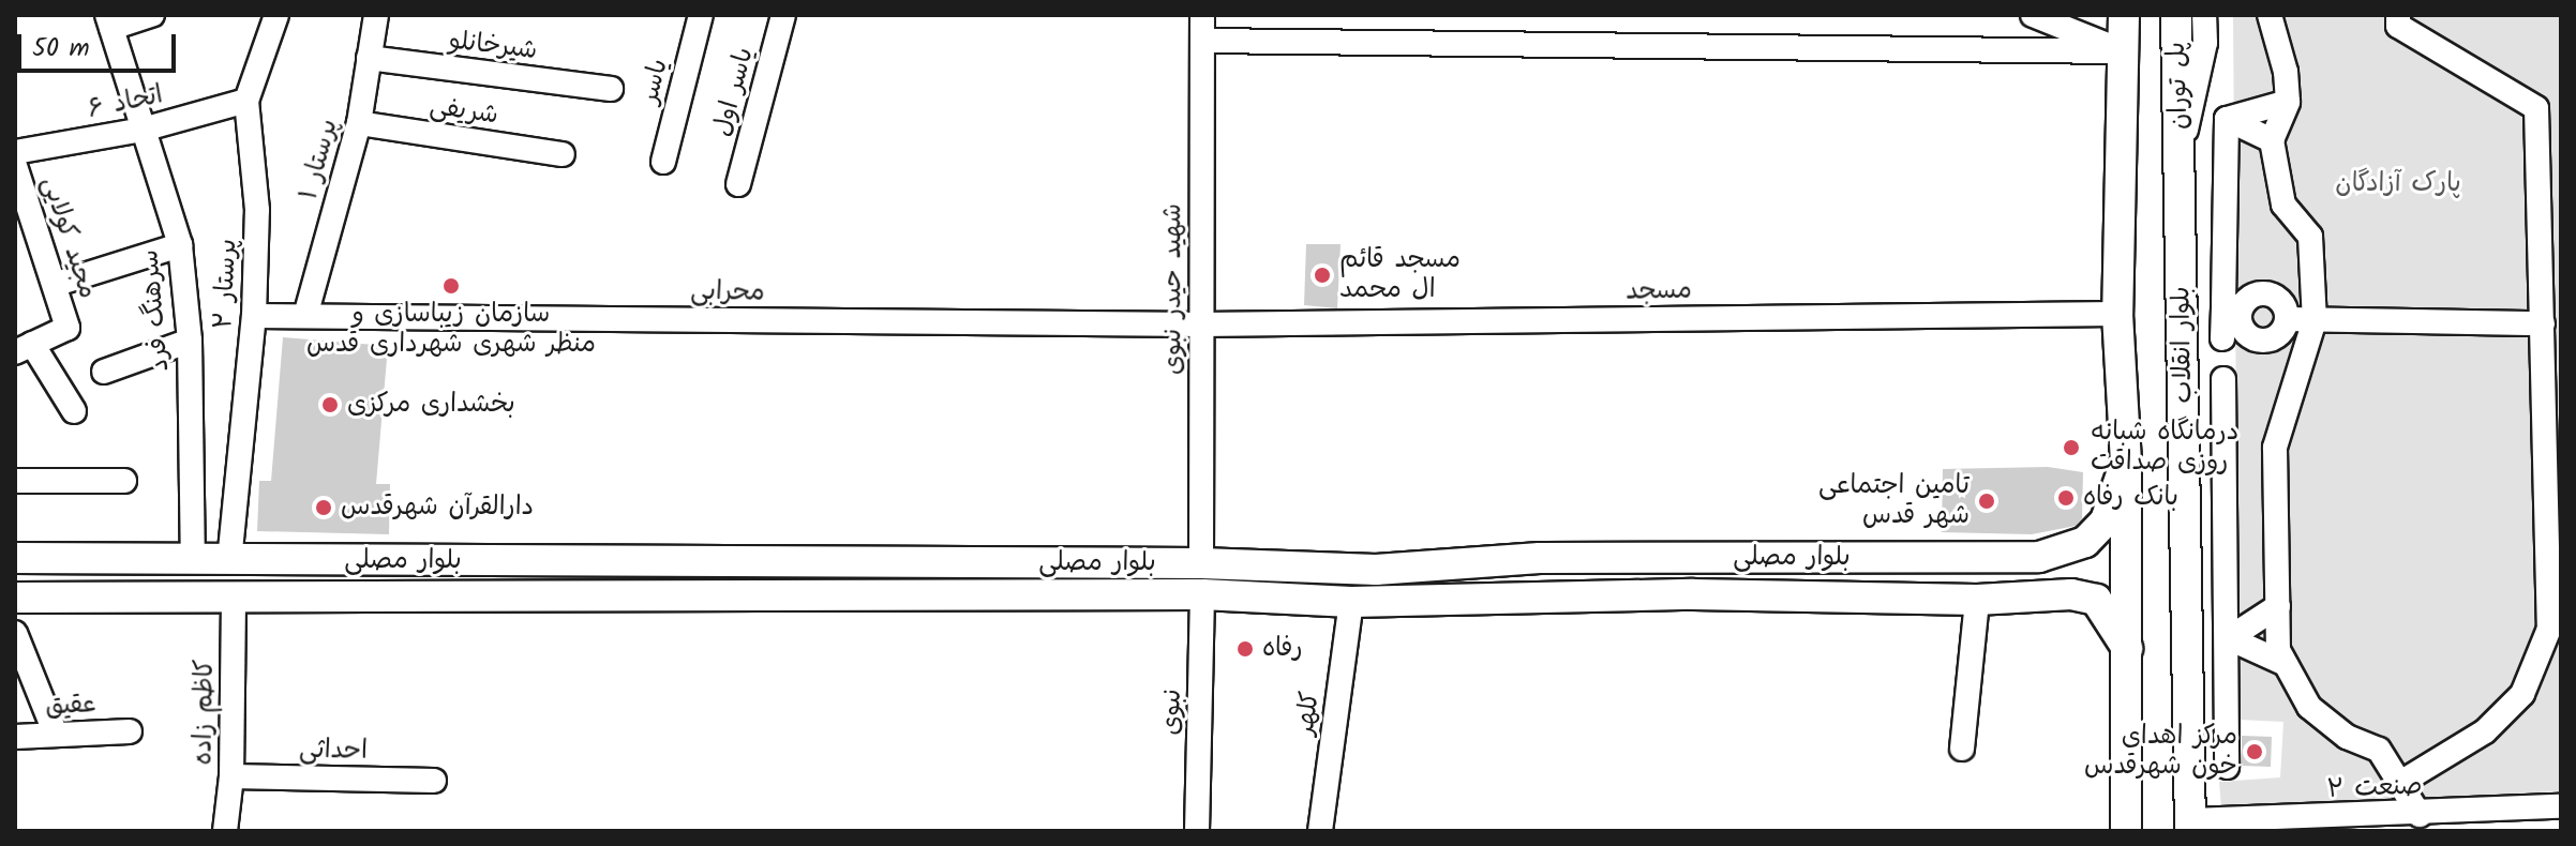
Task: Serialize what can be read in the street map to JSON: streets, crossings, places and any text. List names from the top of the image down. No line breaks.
{"streets":{"main road":["پل توران","بلوار انقلاب","بلوار مصلی"],"street":["شیرخانلو","یاسر","یاسر اول","اتحاد ۶","شریفی","پرستار ۱","مجید کولایی","پرستار ۲","شهید حیدر نبوی","مسجد","محرابی","سرهنگ فرد","عقیق","کاظم زاده","نبوی","کلهر","احداثی","صنعت ۲"]},"crossings":[["شیرخانلو","پرستار ۱"],["پل توران","بلوار انقلاب"],["اتحاد ۶","پرستار ۲"],["اتحاد ۶","سرهنگ فرد"],["شریفی","پرستار ۱"],["پرستار ۱","محرابی"],["پرستار ۲","محرابی"],["پرستار ۲","بلوار مصلی"],["شهید حیدر نبوی","مسجد"],["شهید حیدر نبوی","محرابی"],["شهید حیدر نبوی","بلوار مصلی"],["مسجد","محرابی"],["سرهنگ فرد","بلوار مصلی"],["بلوار انقلاب","صنعت ۲"],["بلوار مصلی","کاظم زاده"],["بلوار مصلی","نبوی"],["بلوار مصلی","کلهر"],["کاظم زاده","احداثی"]],"parks":["پارک آزادگان"],"places":["مسجد قائم ال محمد","سازمان زیباسازی و منظر شهری شهرداری قدس","بخشداری مرکزی","درمانگاه شبانه روزی صداقت","بانک رفاه","تامین اجتماعی شهر قدس","دارالقرآن شهرقدس","رفاه","مرکز اهدای خون شهرقدس"],"scale_bar":"50 m"}
